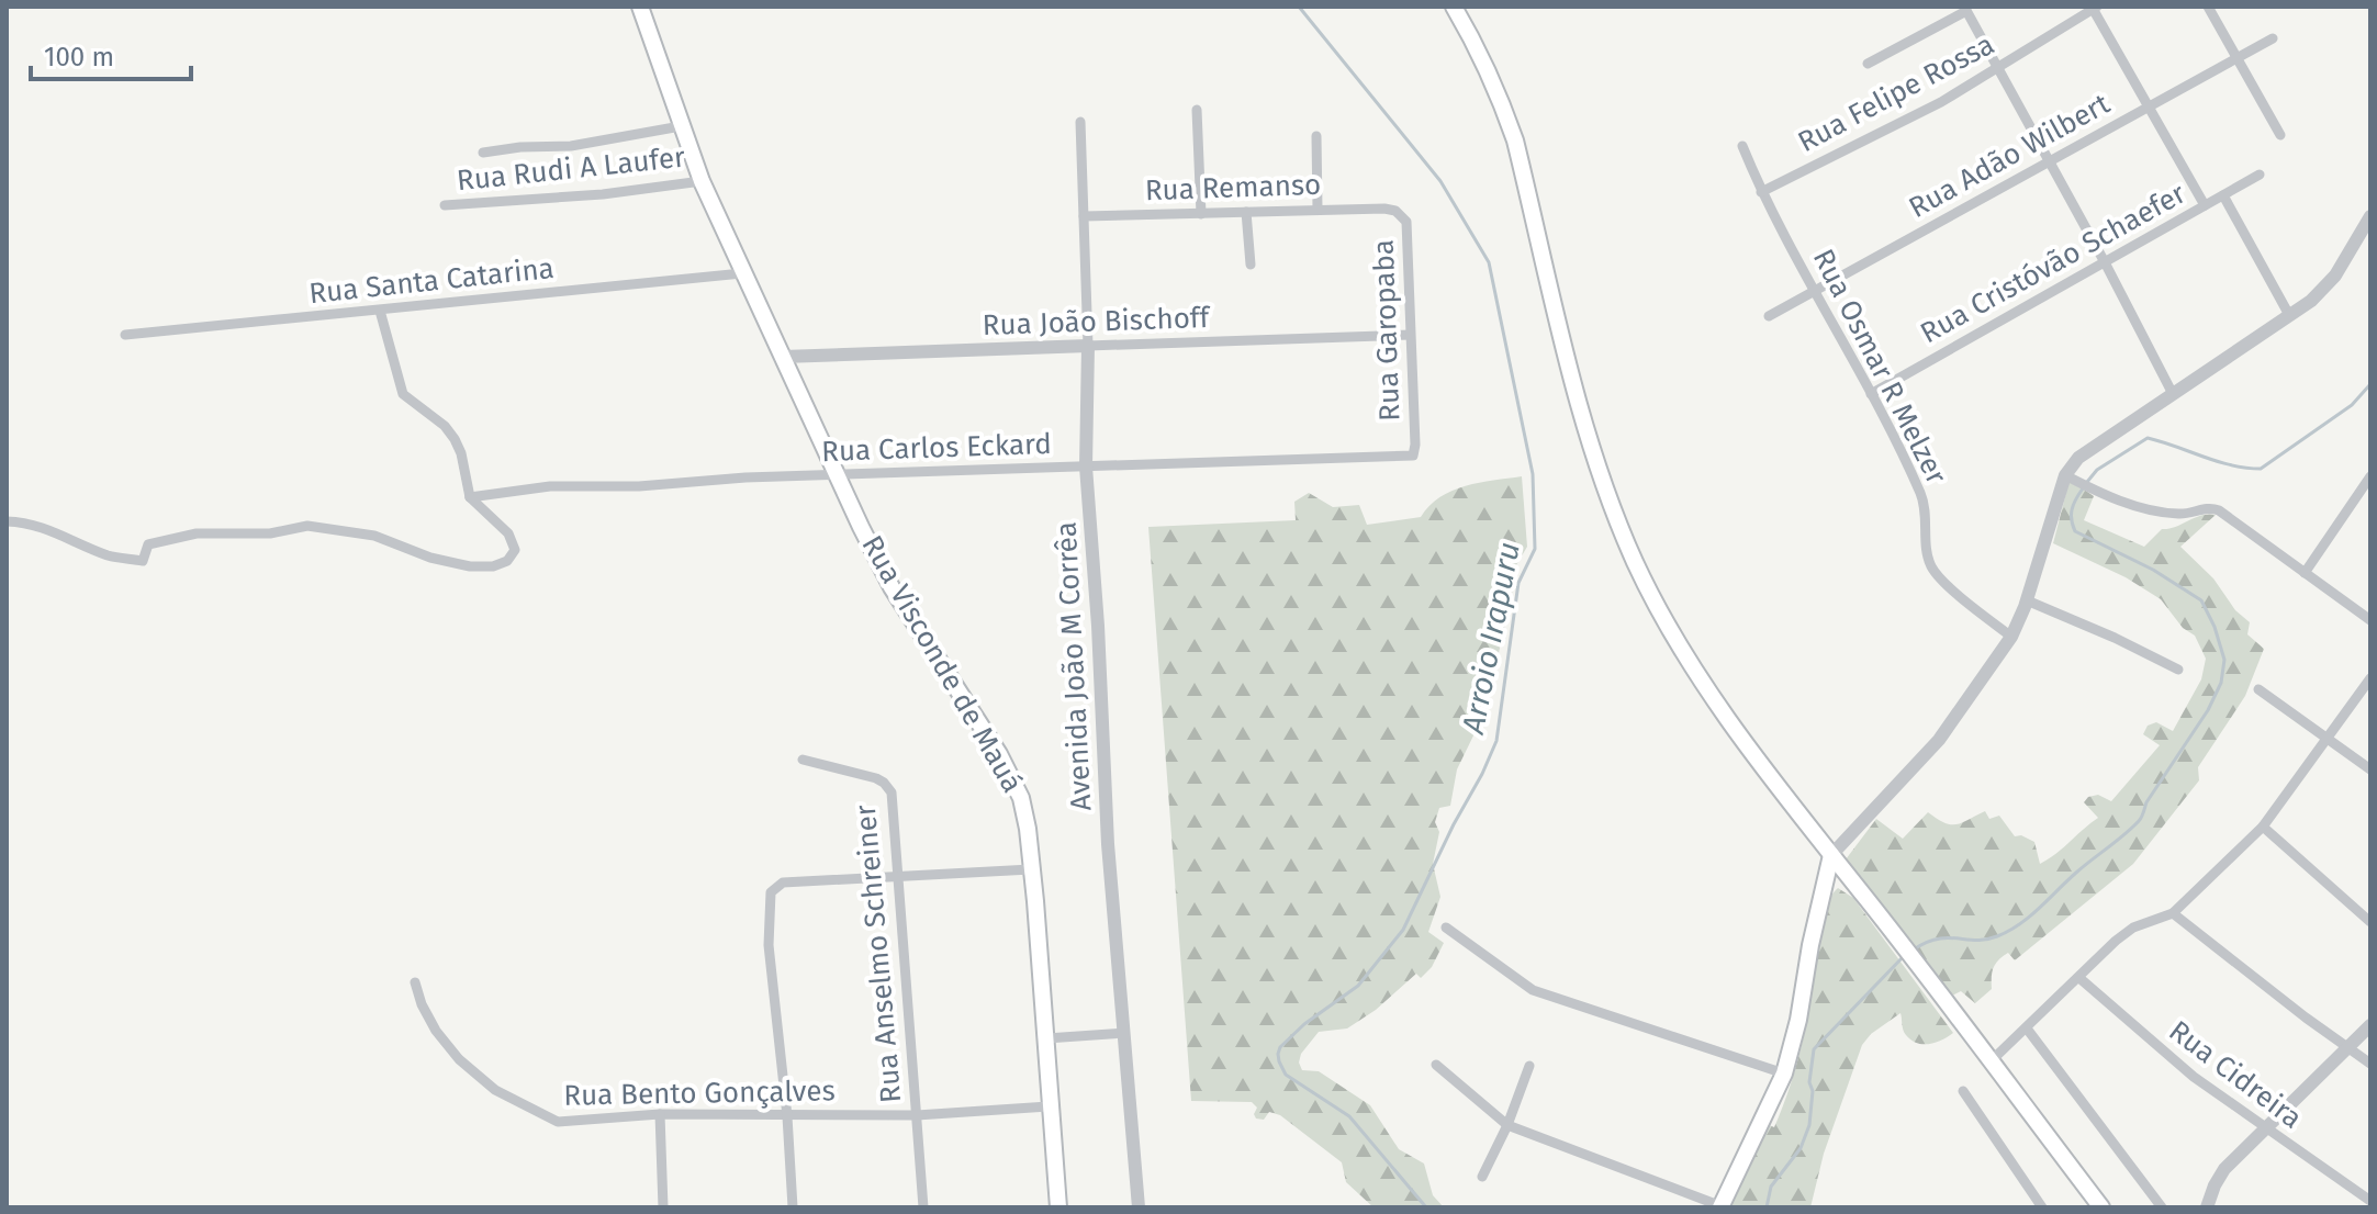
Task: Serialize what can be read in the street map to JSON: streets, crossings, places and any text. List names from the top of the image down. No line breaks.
{"streets":{"main road":["Rua Visconde de Mauá"],"street":["Rua Felipe Rossa","Rua Adão Wilbert","Rua Rudi A Laufer","Rua Remanso","Rua Cristóvão Schaefer","Rua Santa Catarina","Rua João Bischoff","Rua Garopaba","Rua Osmar R Melzer","Rua Carlos Eckard","Avenida João M Corrêa","Rua Anselmo Schreiner","Rua Cidreira","Rua Bento Gonçalves"]},"crossings":[["Rua Felipe Rossa","Rua Osmar R Melzer"],["Rua Adão Wilbert","Rua Osmar R Melzer"],["Rua Rudi A Laufer","Rua Visconde de Mauá"],["Rua Remanso","Rua Garopaba"],["Rua Remanso","Avenida João M Corrêa"],["Rua Cristóvão Schaefer","Rua Osmar R Melzer"],["Rua Santa Catarina","Rua Visconde de Mauá"],["Rua João Bischoff","Rua Garopaba"],["Rua João Bischoff","Rua Visconde de Mauá"],["Rua João Bischoff","Avenida João M Corrêa"],["Rua Garopaba","Rua Carlos Eckard"],["Rua Carlos Eckard","Rua Visconde de Mauá"],["Rua Carlos Eckard","Avenida João M Corrêa"],["Rua Visconde de Mauá","Rua Bento Gonçalves"],["Rua Anselmo Schreiner","Rua Bento Gonçalves"]],"water":["Arroio Irapuru"],"scale_bar":"100 m"}
